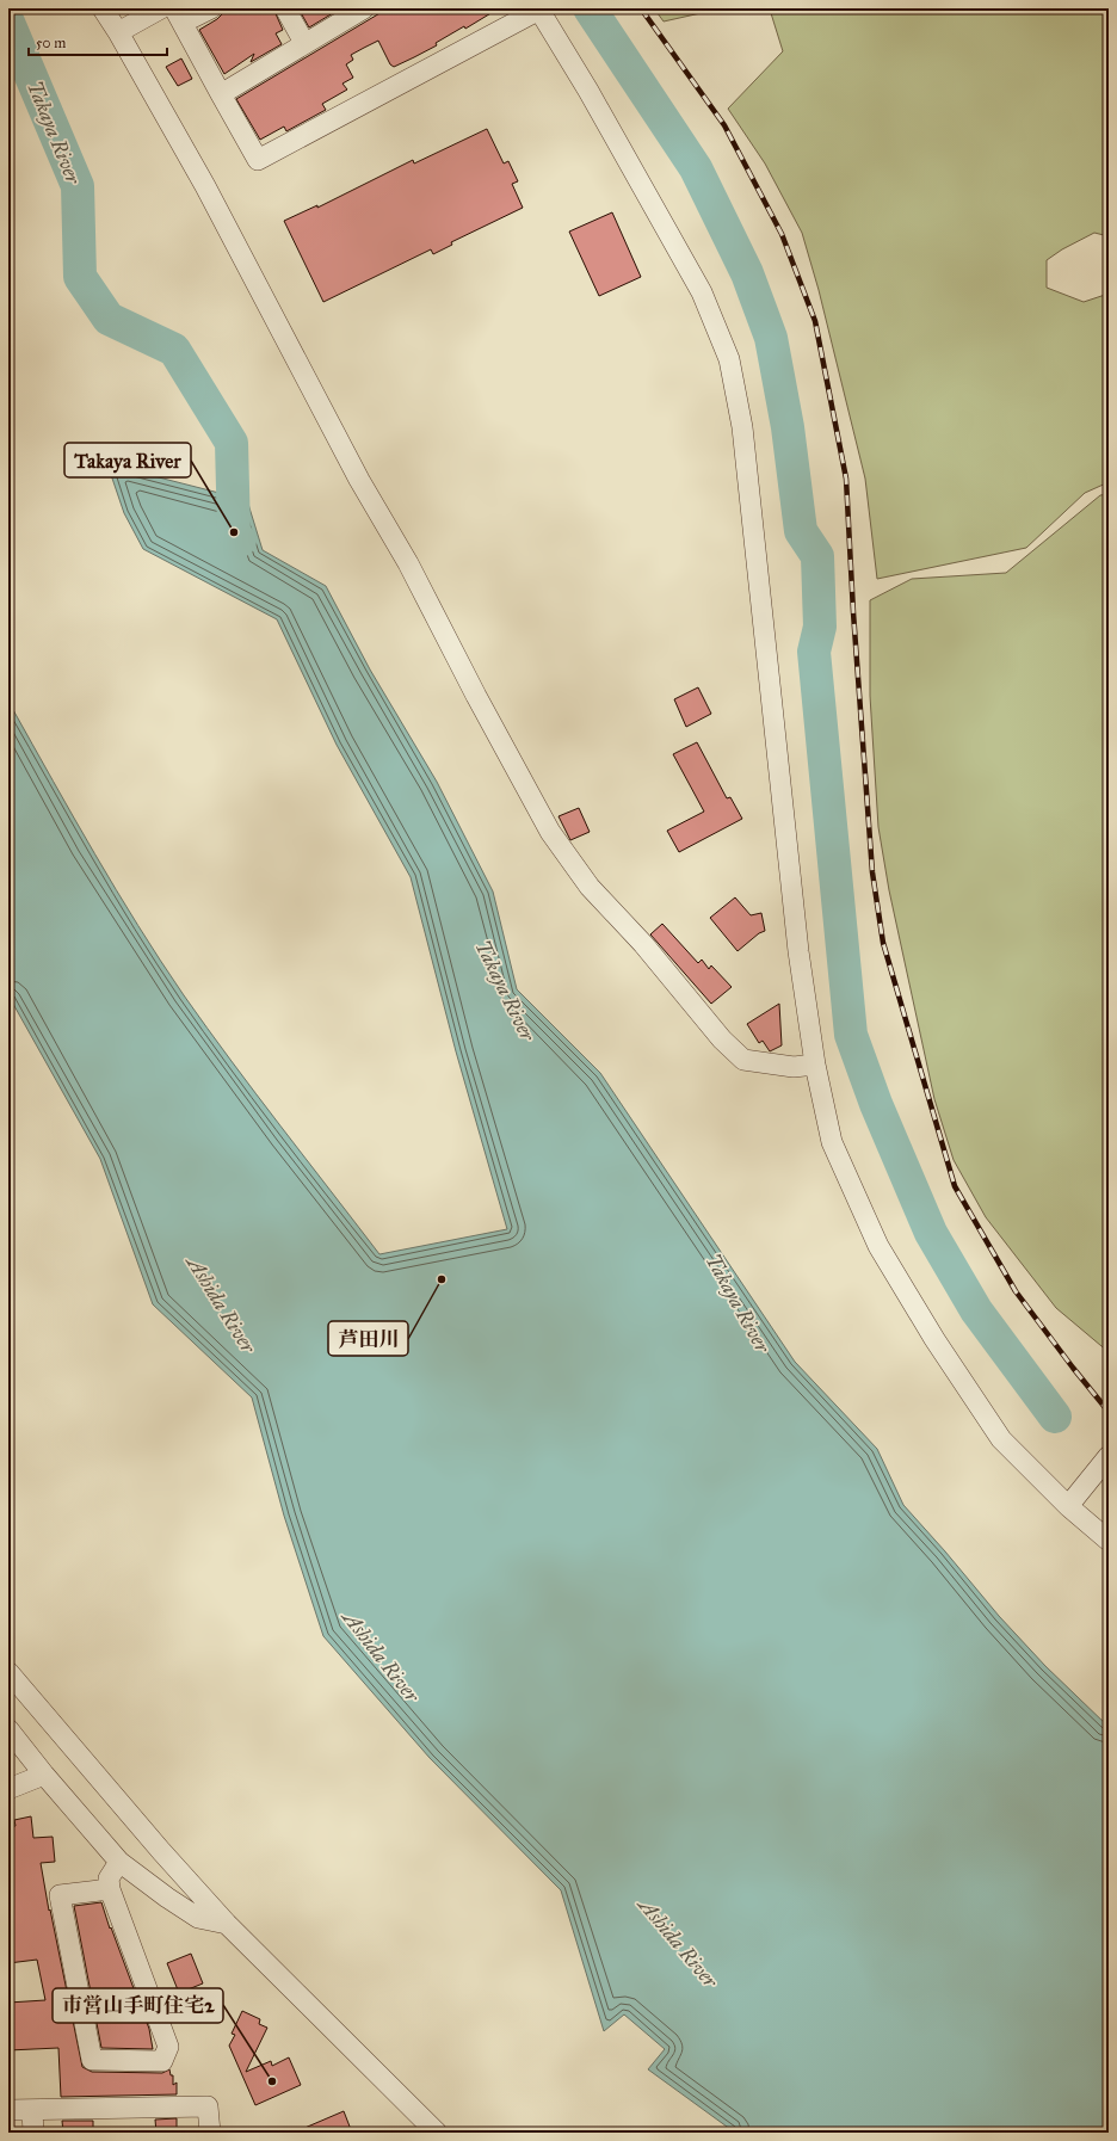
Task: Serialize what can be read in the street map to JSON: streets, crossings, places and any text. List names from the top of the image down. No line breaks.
{"water":["Takaya River","Ashida River"],"places":["Takaya River","芦田川","市営山手町住宅2"],"scale_bar":"50 m"}
